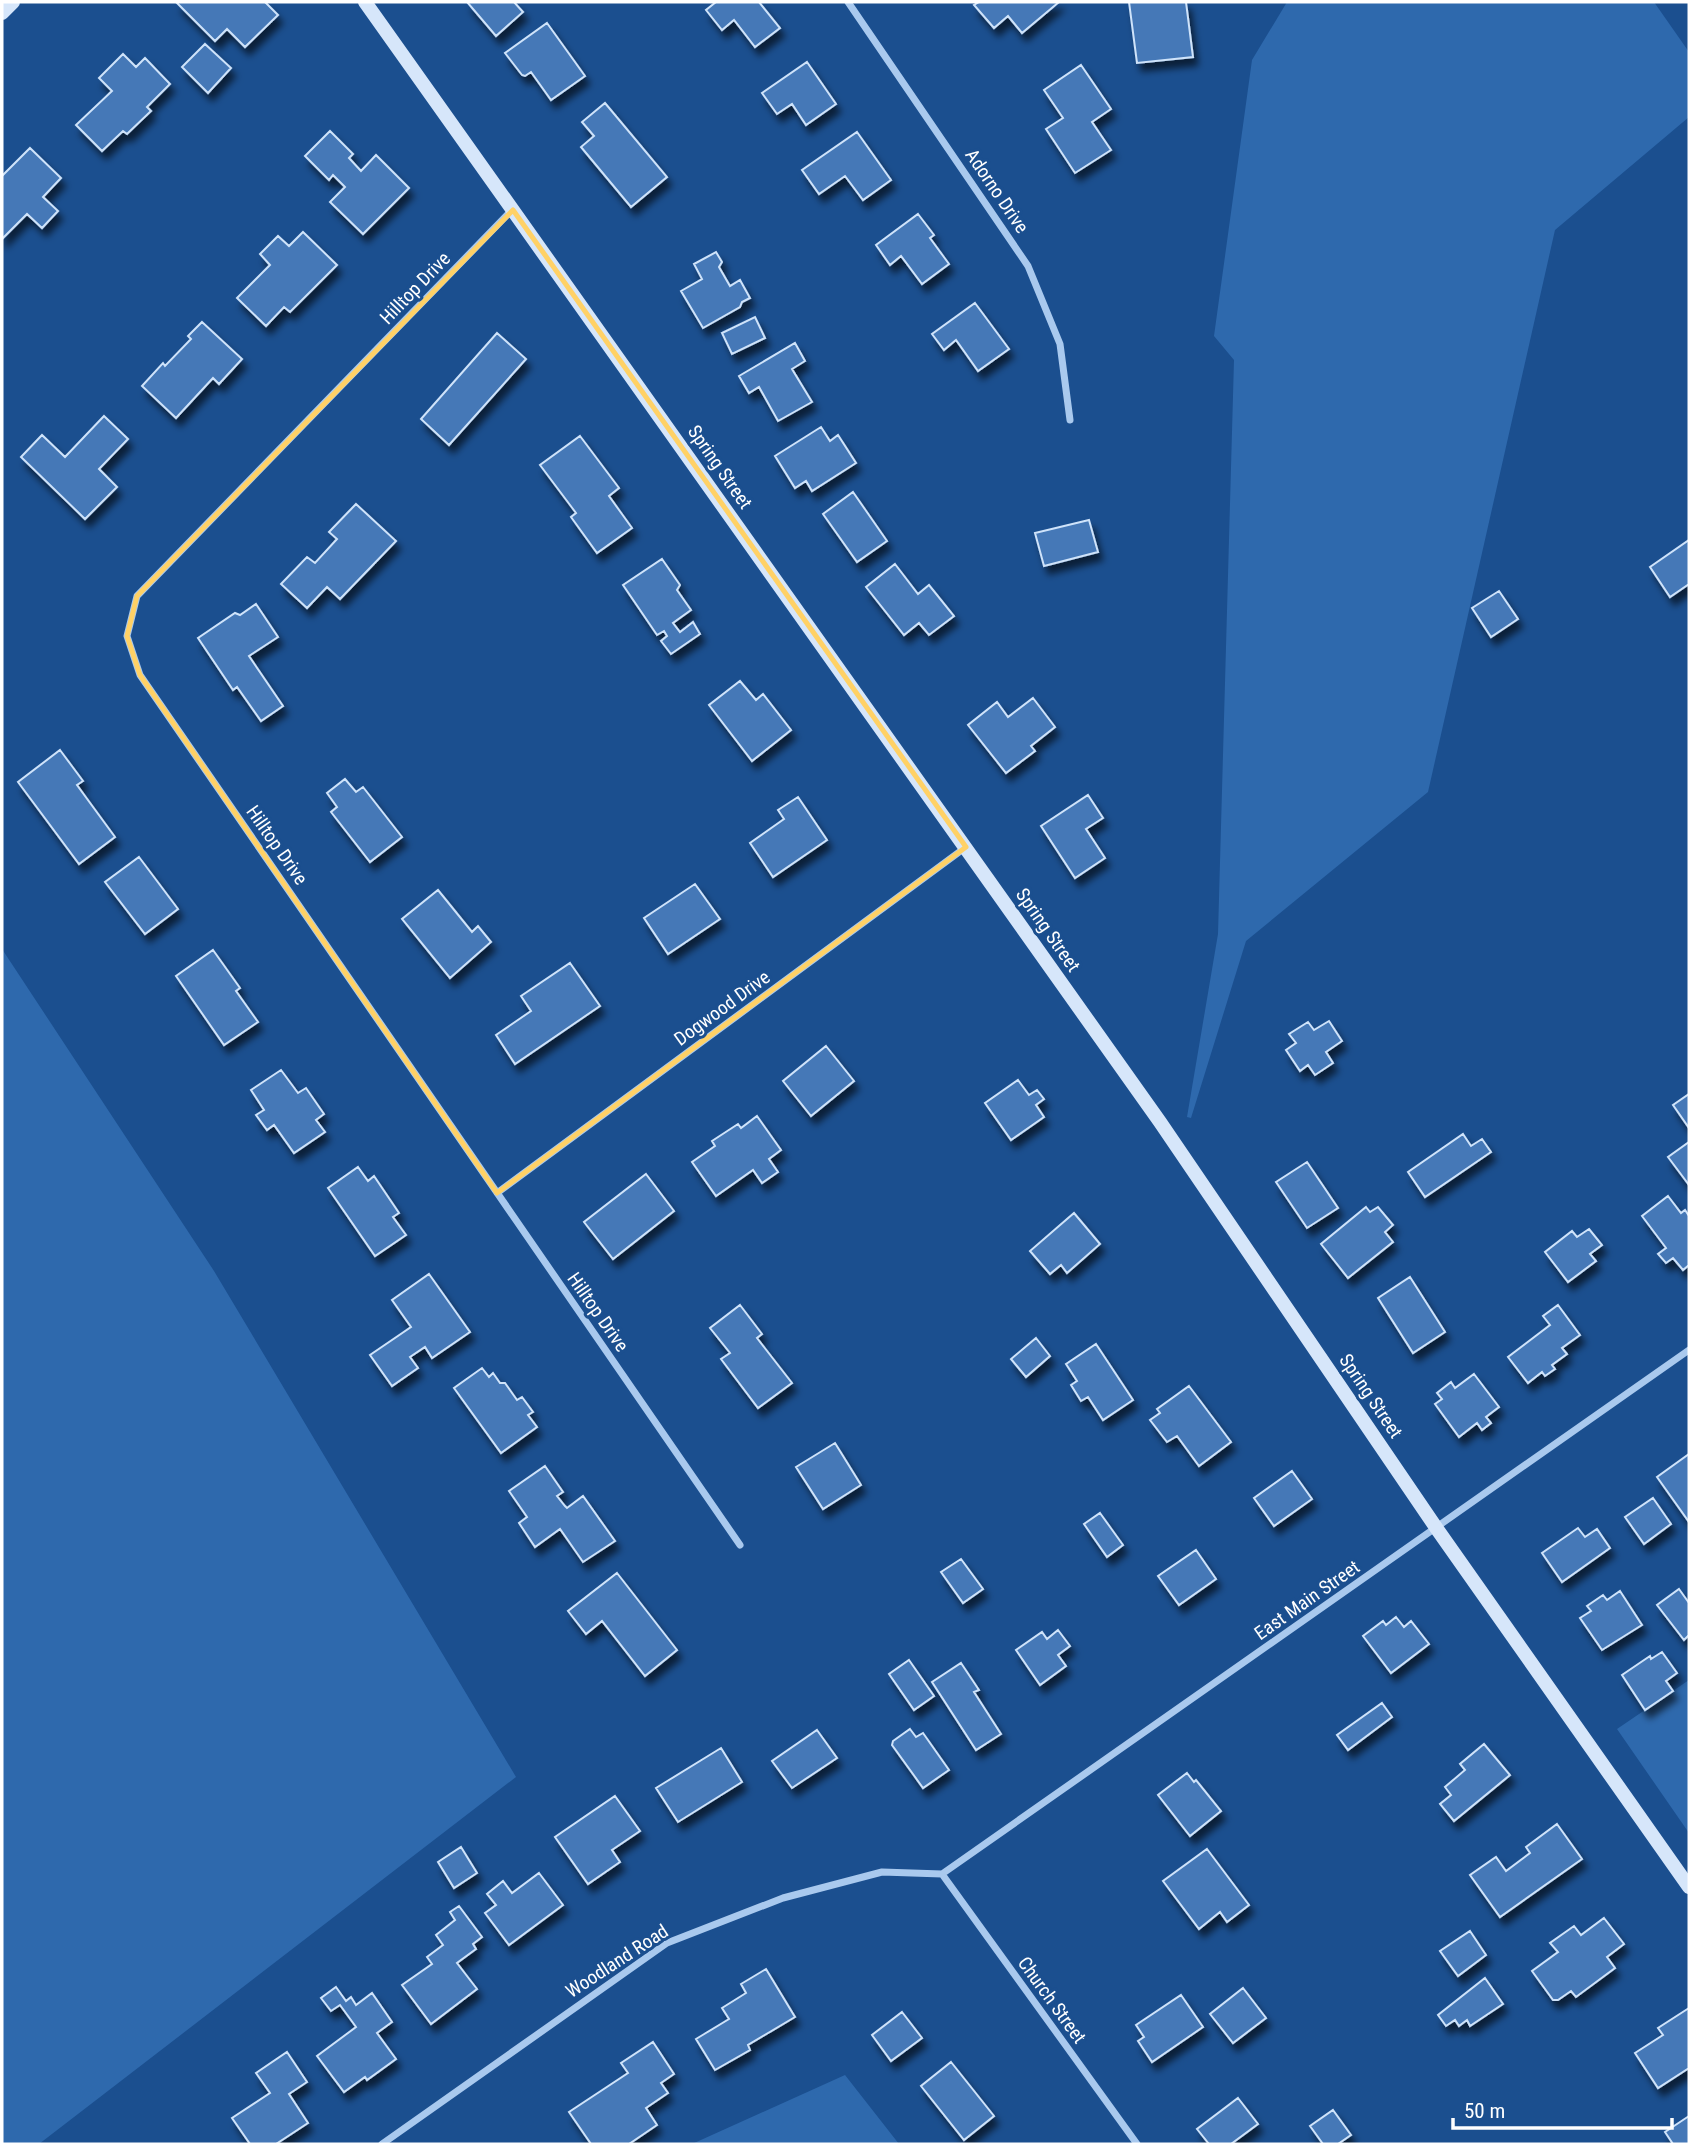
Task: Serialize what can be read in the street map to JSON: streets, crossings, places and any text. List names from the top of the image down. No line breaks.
{"streets":{"street":["Adorno Drive","Hilltop Drive","Spring Street","Dogwood Drive","East Main Street","Woodland Road","Church Street"]},"crossings":[["Hilltop Drive","Spring Street"],["Hilltop Drive","Dogwood Drive"],["Spring Street","Dogwood Drive"],["Spring Street","East Main Street"],["East Main Street","Woodland Road"],["East Main Street","Church Street"],["Woodland Road","Church Street"]],"scale_bar":"50 m"}
